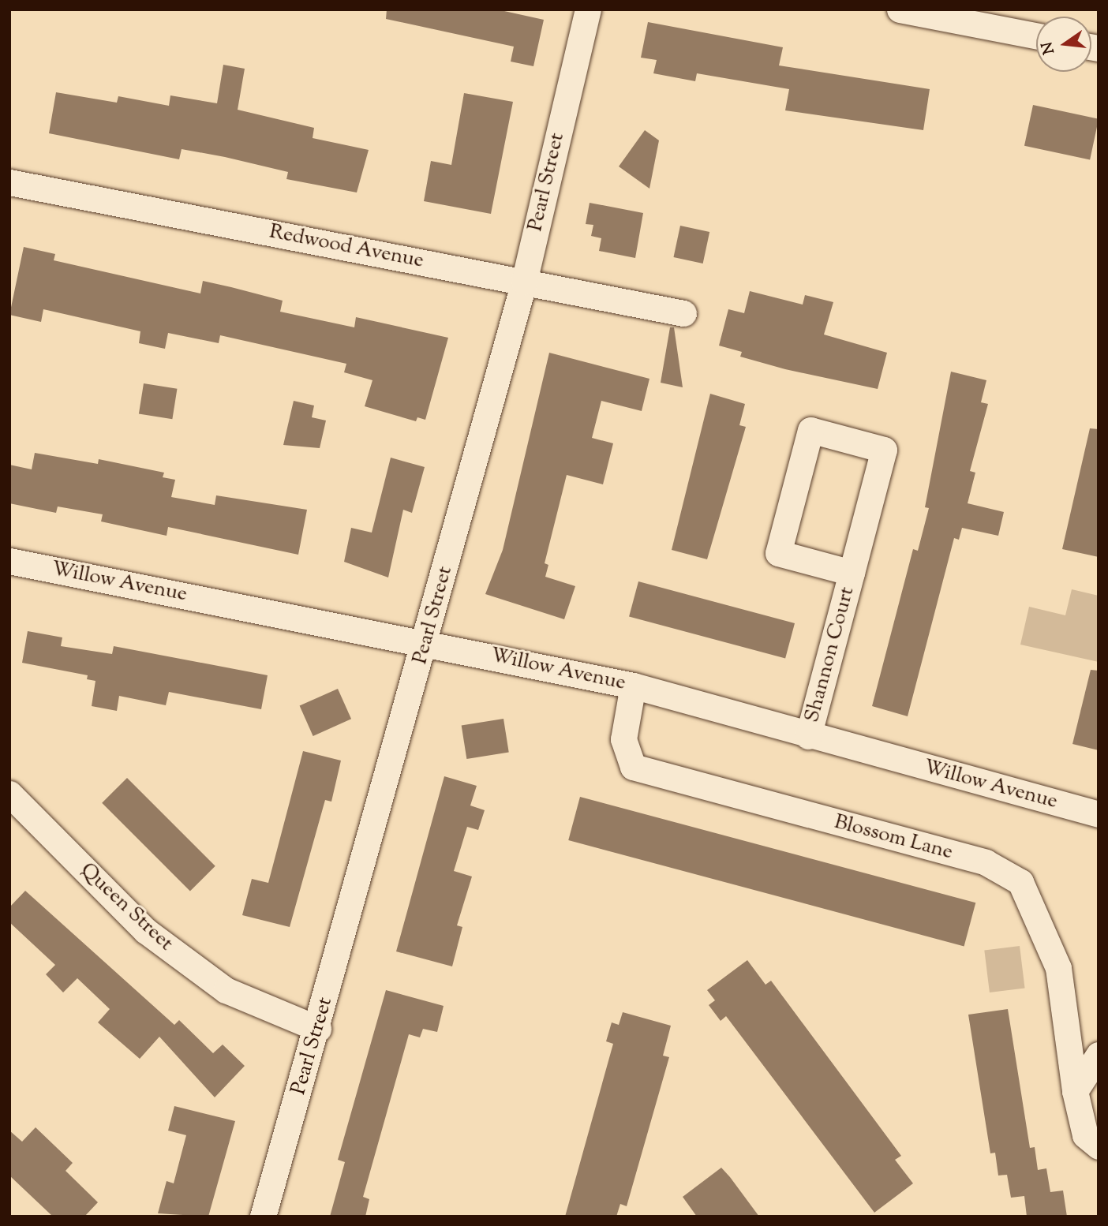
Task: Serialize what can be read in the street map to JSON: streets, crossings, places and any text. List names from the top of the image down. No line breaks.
{"streets":{"street":["Pearl Street","Redwood Avenue","Willow Avenue","Shannon Court","Blossom Lane","Queen Street"]},"crossings":[["Pearl Street","Redwood Avenue"],["Pearl Street","Willow Avenue"],["Pearl Street","Queen Street"],["Willow Avenue","Shannon Court"],["Willow Avenue","Blossom Lane"]],"north":"left"}
